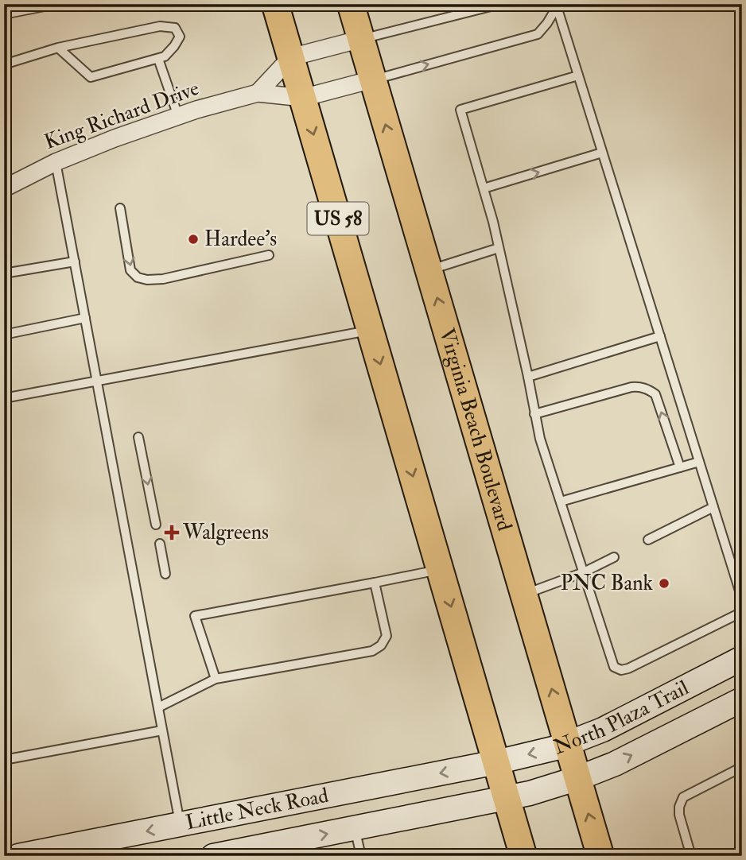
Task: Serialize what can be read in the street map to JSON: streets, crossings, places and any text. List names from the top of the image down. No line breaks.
{"streets":{"main road":["US 58","Virginia Beach Boulevard"],"street":["King Richard Drive","North Plaza Trail","Little Neck Road"]},"crossings":[["King Richard Drive","US 58"],["US 58","North Plaza Trail"],["US 58","Little Neck Road"],["Virginia Beach Boulevard","North Plaza Trail"],["North Plaza Trail","Little Neck Road"]],"places":{"other":["Hardee's","PNC Bank"],"health":["Walgreens"]}}
